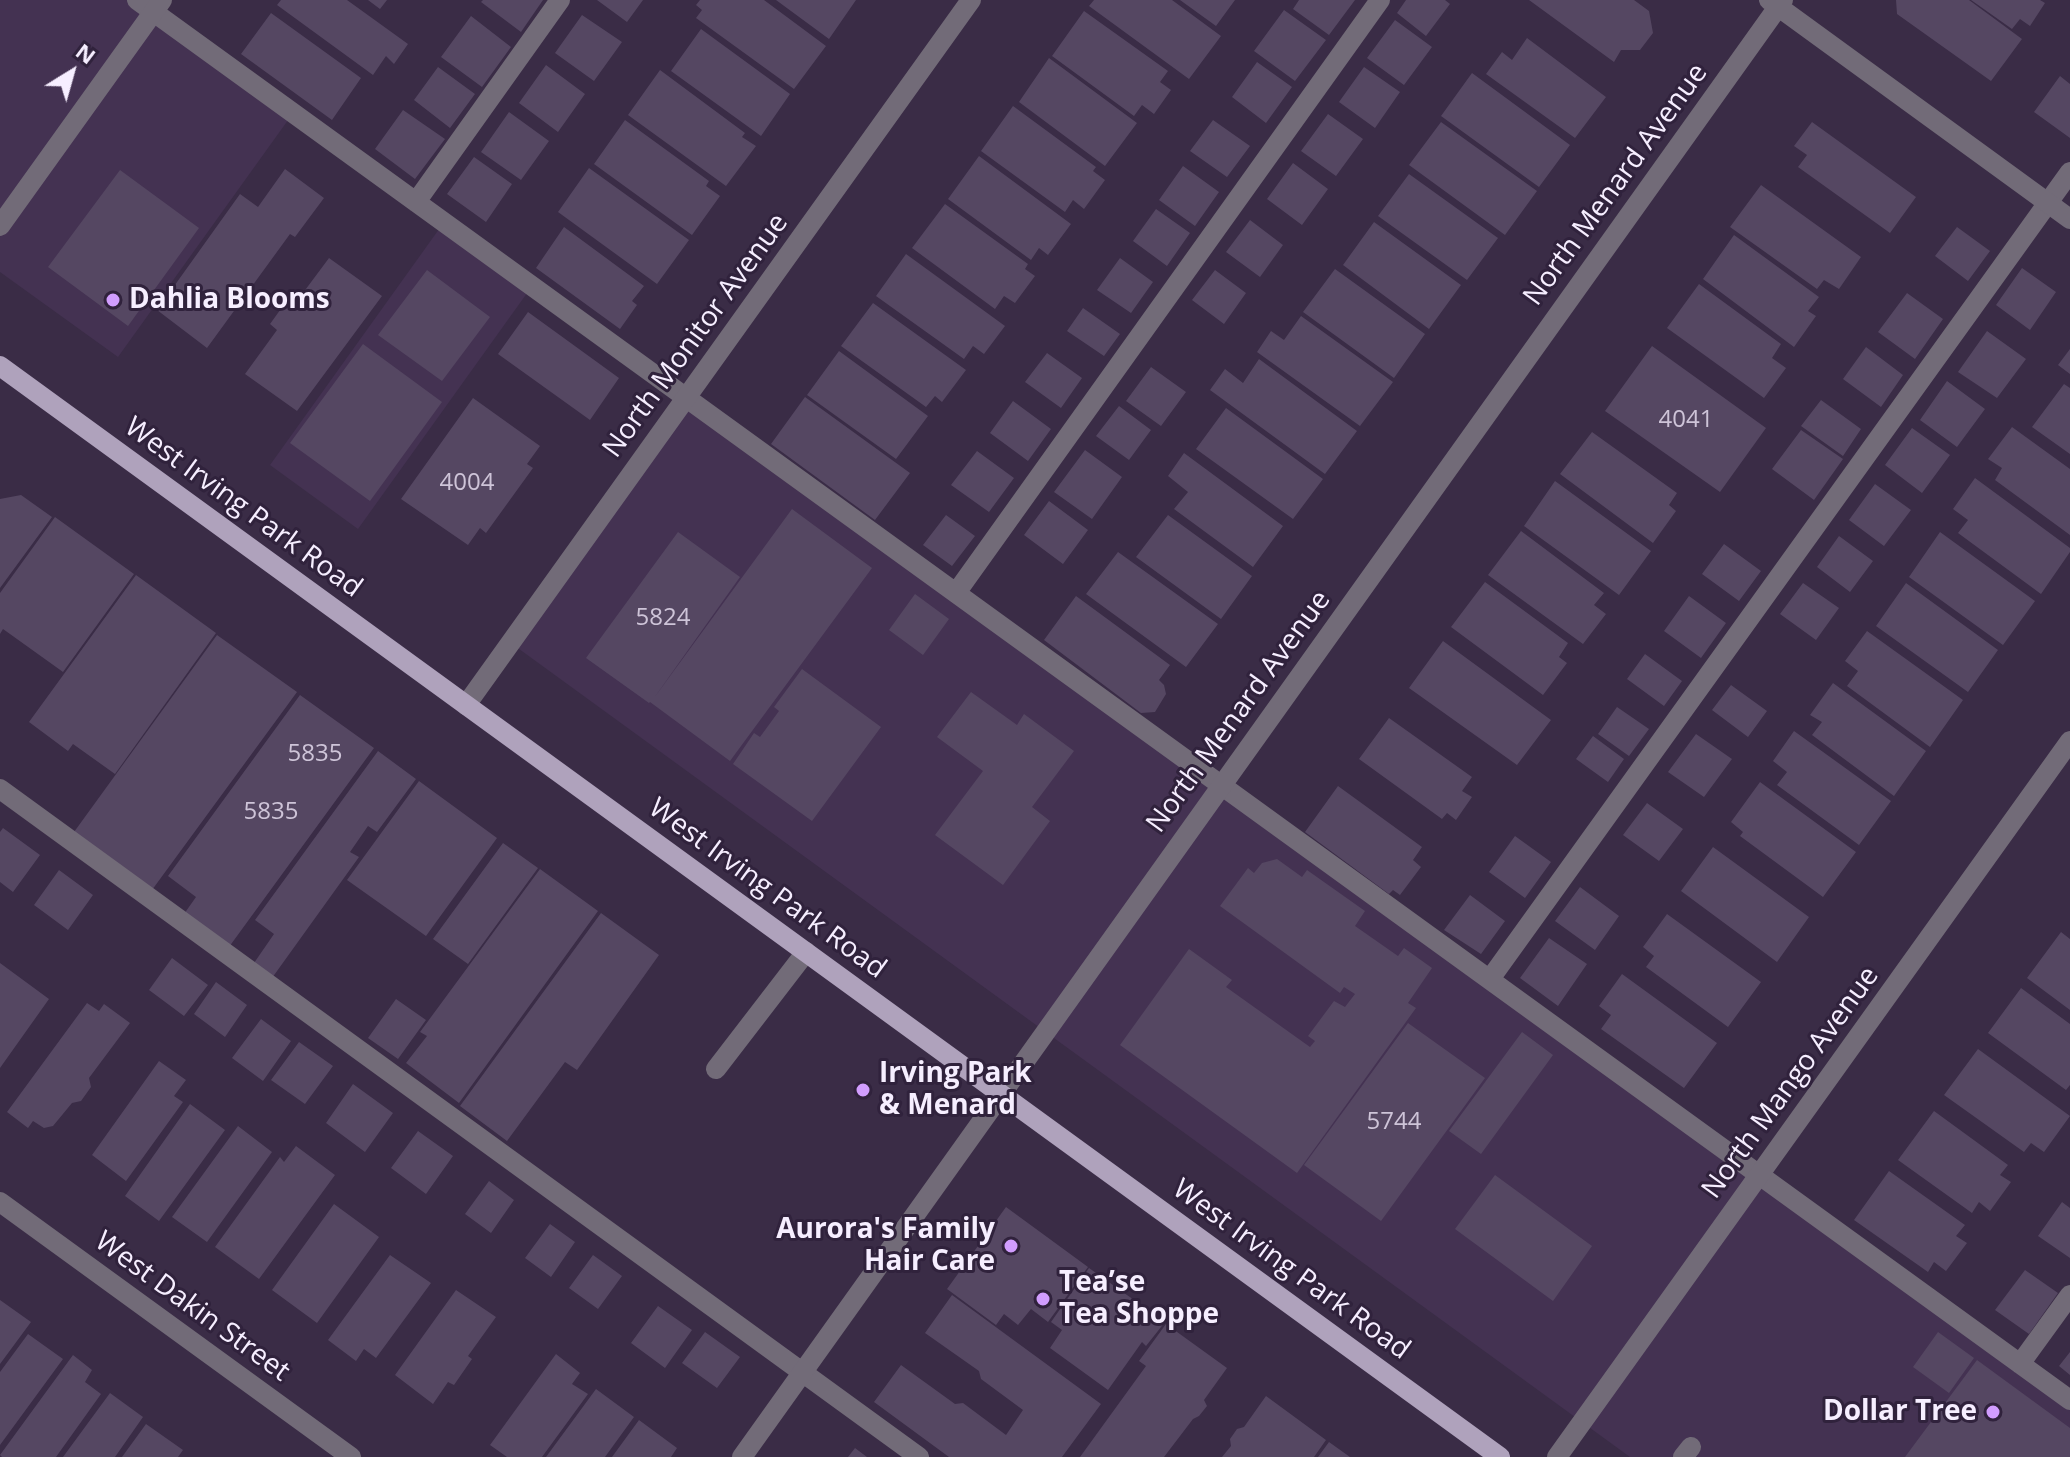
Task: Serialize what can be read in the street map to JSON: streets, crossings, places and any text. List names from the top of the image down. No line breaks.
{"streets":{"main road":["West Irving Park Road"],"street":["North Menard Avenue","North Monitor Avenue","North Mango Avenue","West Dakin Street"]},"crossings":[["North Menard Avenue","West Irving Park Road"],["North Monitor Avenue","West Irving Park Road"]],"places":["Dahlia Blooms","Irving Park & Menard","Aurora's Family Hair Care","Tea’se Tea Shoppe","Dollar Tree"],"house_numbers":["4041","4004","5824","5835","5835","5744"],"north":"top right"}
